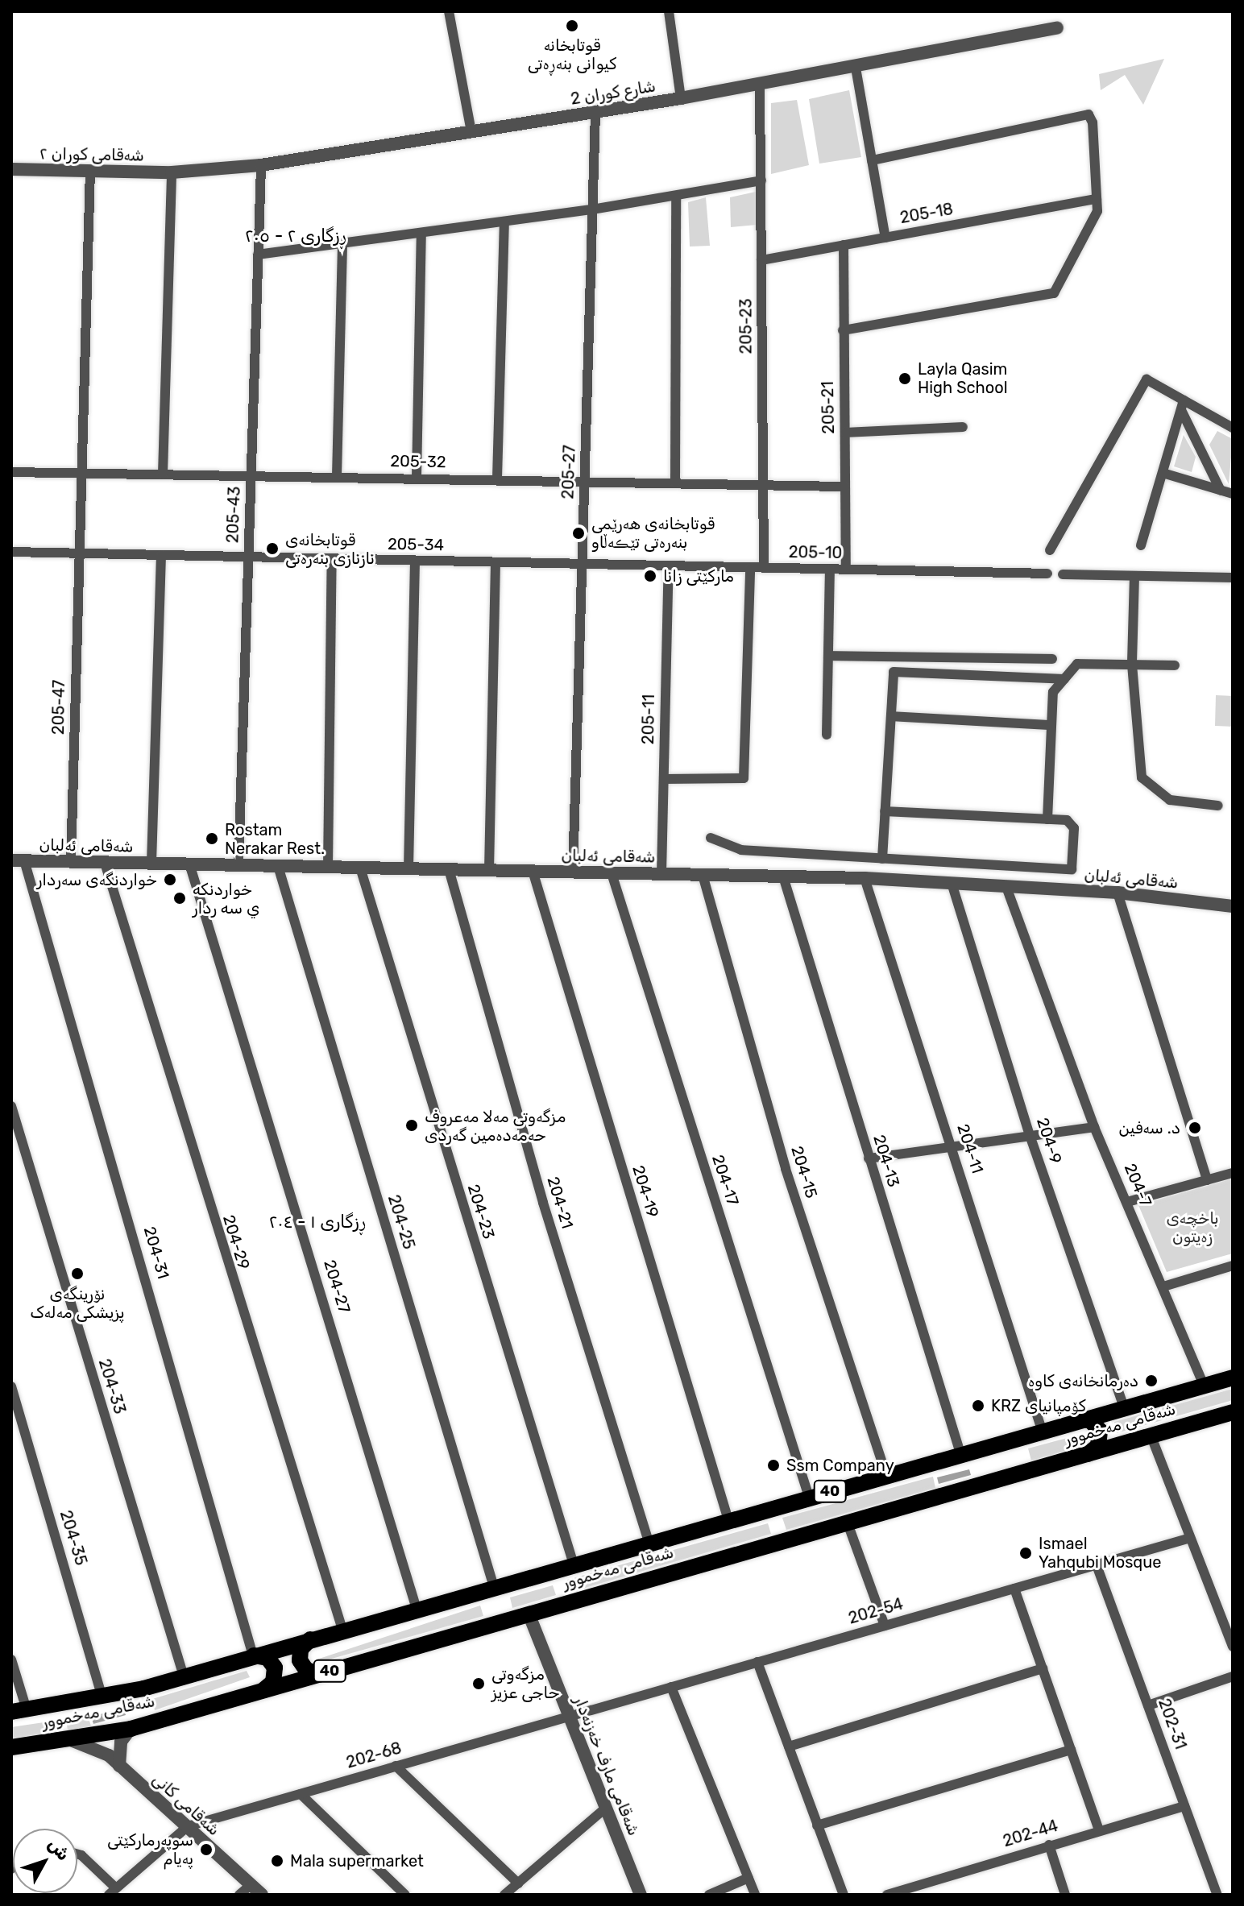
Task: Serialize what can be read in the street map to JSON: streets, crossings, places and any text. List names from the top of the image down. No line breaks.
{"streets":{"highway":["شەقامی مەخموور","40"],"street":["شارع كوران 2","شەقامی کوران ٢","205-18","205-23","205-21","205-32","205-27","205-43","205-34","205-10","205-47","205-11","شەقامی ئەلبان","204-9","204-11","204-13","204-15","204-17","204-7","204-19","204-21","204-23","204-25","204-29","204-31","204-27","204-33","204-35","202-54","202-31","202-68","شەقامی مارف خەزنەدار","شەقامی کانی","202-44"]},"crossings":[["شارع كوران 2","شەقامی کوران ٢"],["شارع كوران 2","205-23"],["شارع كوران 2","205-27"],["شارع كوران 2","205-43"],["شەقامی کوران ٢","205-47"],["205-18","205-23"],["205-18","205-21"],["205-23","205-32"],["205-23","205-10"],["205-21","205-32"],["205-21","205-10"],["205-32","205-27"],["205-32","205-43"],["205-32","205-47"],["205-27","205-34"],["205-27","205-10"],["205-27","شەقامی ئەلبان"],["205-43","205-34"],["205-43","شەقامی ئەلبان"],["205-34","205-10"],["205-34","205-47"],["205-10","205-11"],["205-47","شەقامی ئەلبان"],["205-11","شەقامی ئەلبان"],["شەقامی ئەلبان","204-9"],["شەقامی ئەلبان","204-11"],["شەقامی ئەلبان","204-13"],["شەقامی ئەلبان","204-15"],["شەقامی ئەلبان","204-17"],["شەقامی ئەلبان","204-7"],["شەقامی ئەلبان","204-19"],["شەقامی ئەلبان","204-21"],["شەقامی ئەلبان","204-23"],["شەقامی ئەلبان","204-25"],["شەقامی ئەلبان","204-29"],["شەقامی ئەلبان","204-31"],["شەقامی ئەلبان","204-27"],["204-9","شەقامی مەخموور"],["204-11","شەقامی مەخموور"],["204-13","شەقامی مەخموور"],["204-15","شەقامی مەخموور"],["204-17","شەقامی مەخموور"],["204-7","شەقامی مەخموور"],["204-19","شەقامی مەخموور"],["204-21","شەقامی مەخموور"],["204-23","شەقامی مەخموور"],["204-25","شەقامی مەخموور"],["204-29","شەقامی مەخموور"],["204-31","شەقامی مەخموور"],["204-27","شەقامی مەخموور"],["204-33","شەقامی مەخموور"],["شەقامی مەخموور","204-35"],["شەقامی مەخموور","شەقامی مارف خەزنەدار"],["شەقامی مەخموور","شەقامی کانی"],["202-54","202-31"],["202-54","202-68"],["202-54","شەقامی مارف خەزنەدار"],["202-31","202-44"],["202-68","شەقامی مارف خەزنەدار"],["202-68","شەقامی کانی"]],"districts":["ڕزگاری ٢ - ٢٠٥","ڕزگاری ١ - ٢٠٤"],"parks":["باخچەی زەیتون"],"places":["قوتابخانە کیوانی بنەڕەتی","Layla Qasim High School","قوتابخانەی هەرێمی بنەرەتی تێڪەڵاو","قوتابخانەی نازنازی بنەرەتی","مارکێتی زانا","Rostam Nerakar Rest.","خواردنگەی سەردار","خواردنكه ي سه ردار","مزگەوتی مەلا مەعروف حەمەدەمین گەردی","د. سەفین","نۆرینگەی پزیشکی مەلەک","دەرمانخانەی کاوە","KRZ كۆمپانیای","Ssm Company","Ismael Yahqubi Mosque","مزگەوتی حاجی عزیز","سوپەرماركێتی پەیام","Mala supermarket"],"north":"top right"}
